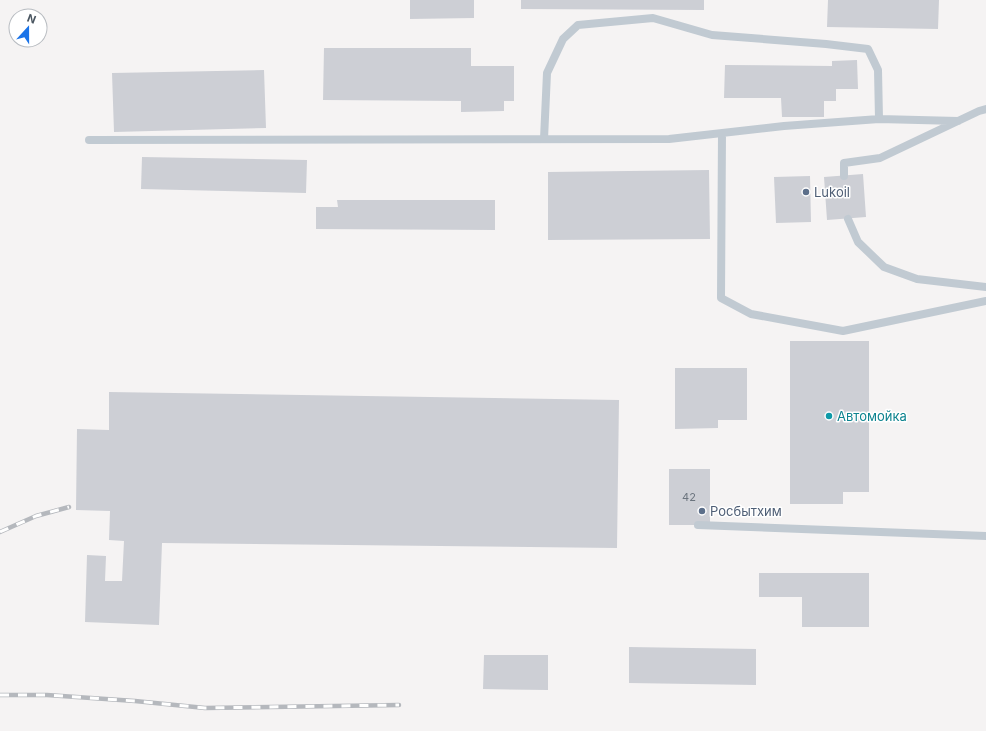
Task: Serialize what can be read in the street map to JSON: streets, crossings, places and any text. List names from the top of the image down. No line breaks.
{"places":["Lukoil","Автомойка","Росбытхим"],"house_numbers":["42"],"north":"top"}
